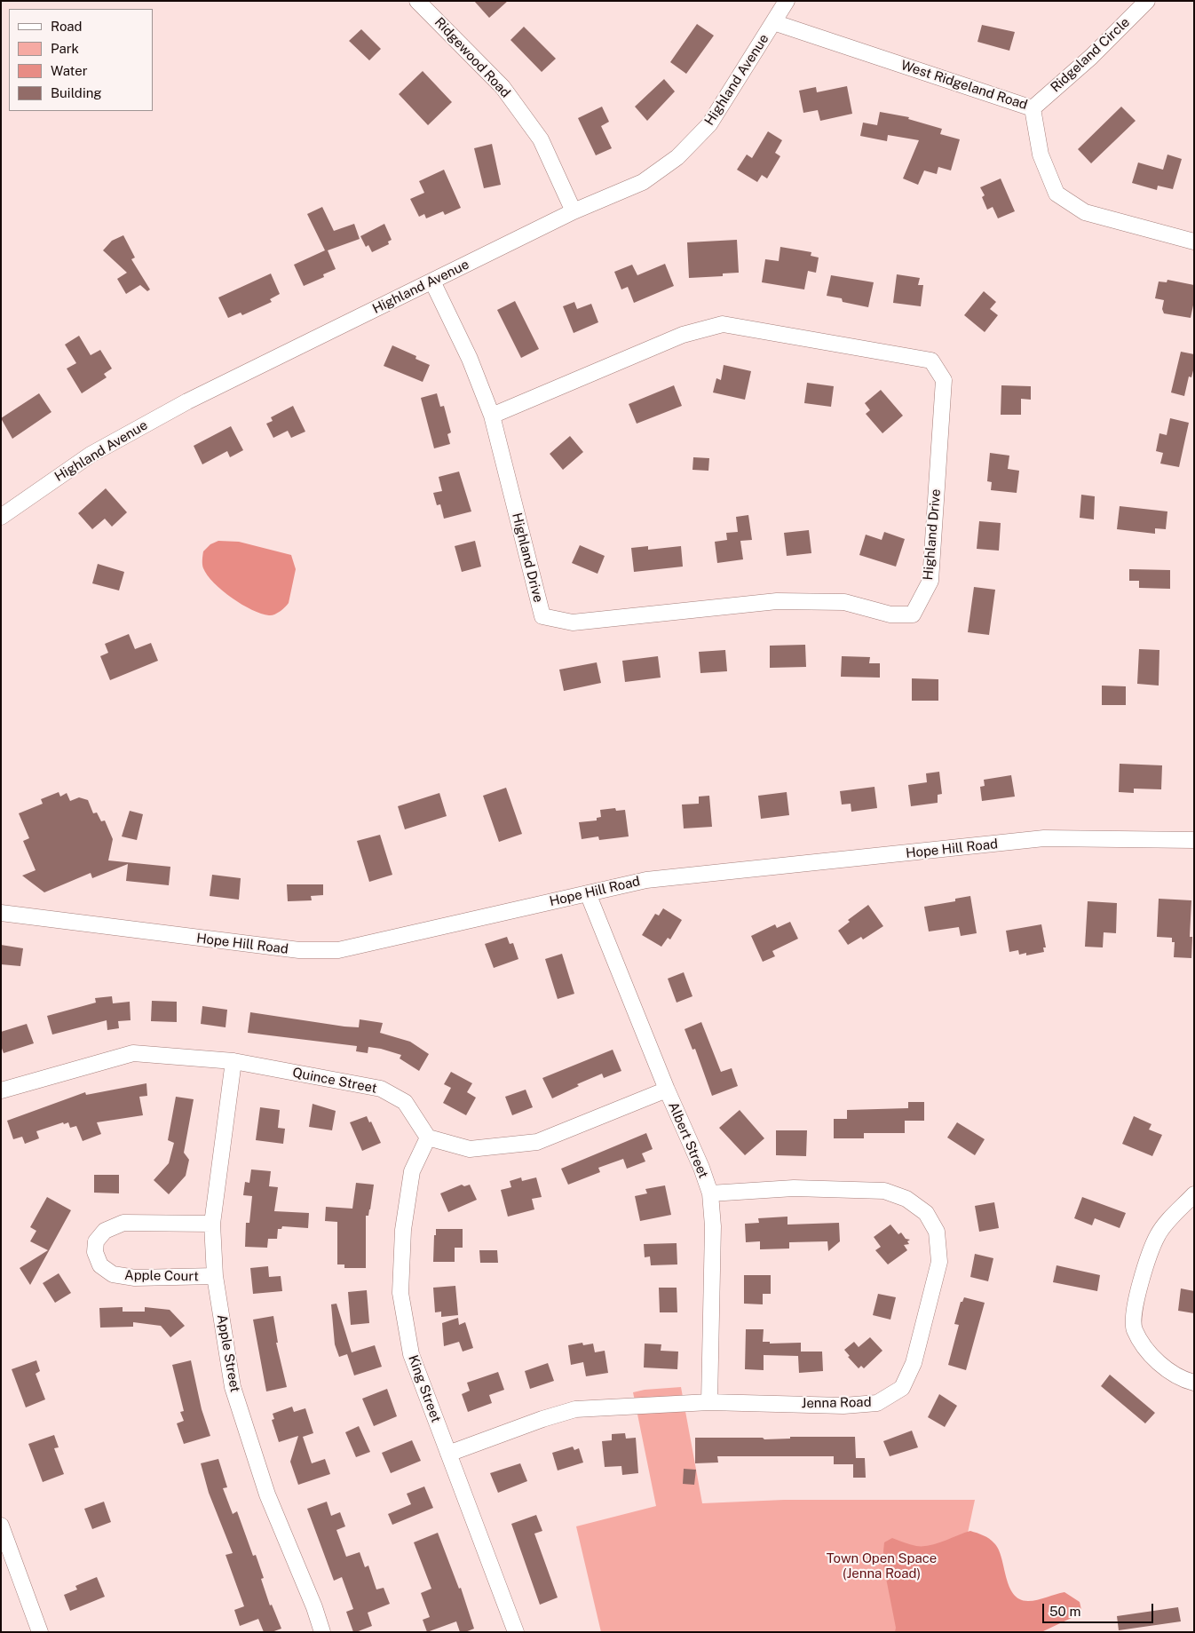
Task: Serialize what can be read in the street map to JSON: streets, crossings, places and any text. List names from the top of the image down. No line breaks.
{"streets":{"street":["Ridgeland Circle","Ridgewood Road","Highland Avenue","West Ridgeland Road","Highland Drive","Hope Hill Road","Quince Street","Albert Street","Apple Court","Apple Street","King Street","Jenna Road"]},"crossings":[["Ridgeland Circle","West Ridgeland Road"],["Ridgewood Road","Highland Avenue"],["Highland Avenue","West Ridgeland Road"],["Highland Avenue","Highland Drive"],["Hope Hill Road","Albert Street"],["Quince Street","Apple Street"],["Quince Street","King Street"],["Albert Street","Jenna Road"],["Apple Court","Apple Street"],["King Street","Jenna Road"]],"parks":["Town Open Space (Jenna Road)"],"legend":["Road","Park","Water","Building"],"scale_bar":"50 m"}
